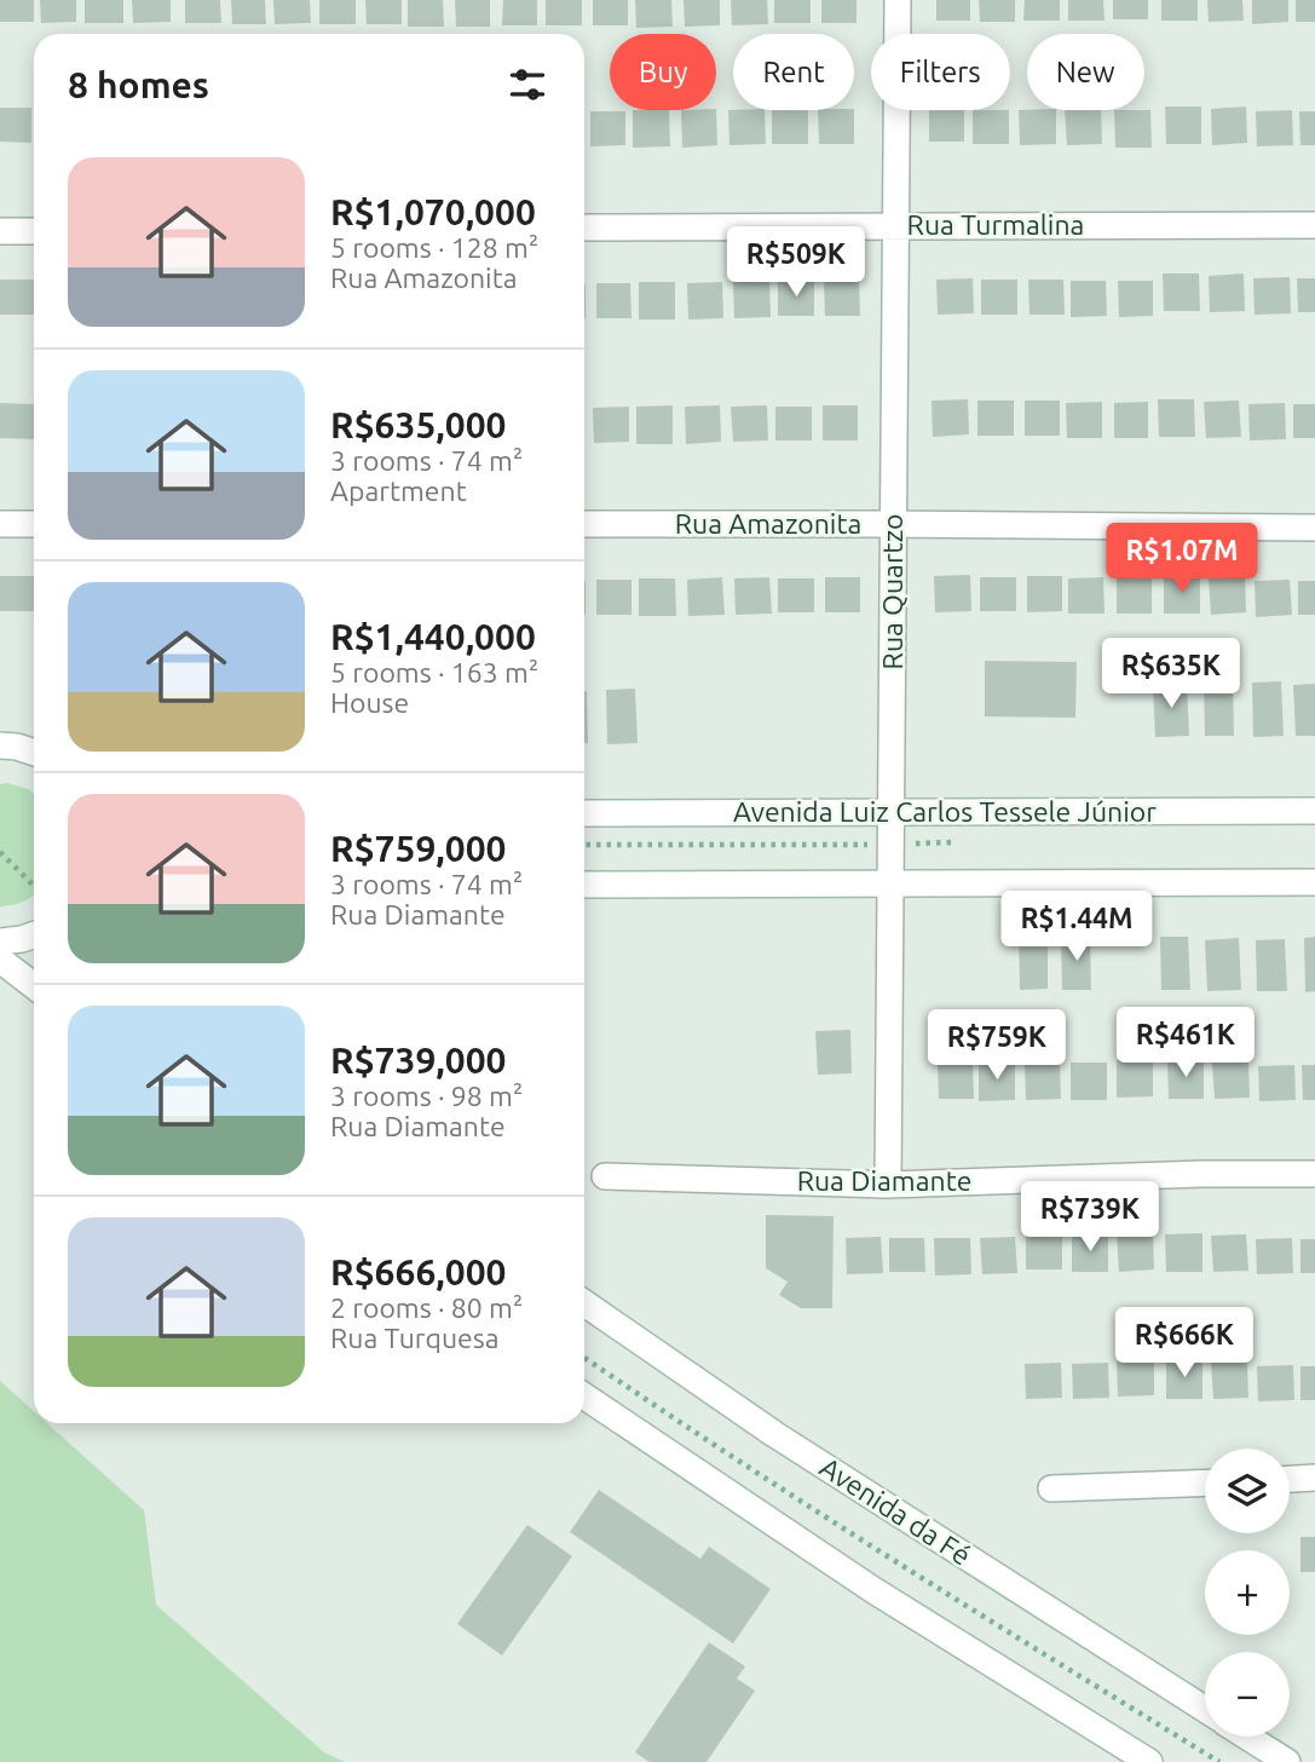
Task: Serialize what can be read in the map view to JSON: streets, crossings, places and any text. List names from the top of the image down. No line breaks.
{"streets":{"street":["Rua Turmalina","Rua Amazonita","Rua Quartzo","Avenida Luiz Carlos Tessele Júnior","Rua Diamante","Avenida da Fé"]},"crossings":[["Rua Turmalina","Rua Quartzo"],["Rua Amazonita","Rua Quartzo"],["Rua Quartzo","Avenida Luiz Carlos Tessele Júnior"],["Rua Quartzo","Rua Diamante"]],"page":{"chip":["Buy","Rent","Filters","New"],"heading":"8 homes","list":[{"name":"R$1,070,000","note":"5 rooms · 128 m² · Rua Amazonita"},{"name":"R$635,000","note":"3 rooms · 74 m² · Apartment"},{"name":"R$1,440,000","note":"5 rooms · 163 m² · House"},{"name":"R$759,000","note":"3 rooms · 74 m² · Rua Diamante"},{"name":"R$739,000","note":"3 rooms · 98 m² · Rua Diamante"},{"name":"R$666,000","note":"2 rooms · 80 m² · Rua Turquesa"}],"price":["R$509K","R$1.07M","R$635K","R$1.44M","R$461K","R$759K","R$739K","R$666K"],"map_buttons":["+","−"]}}
